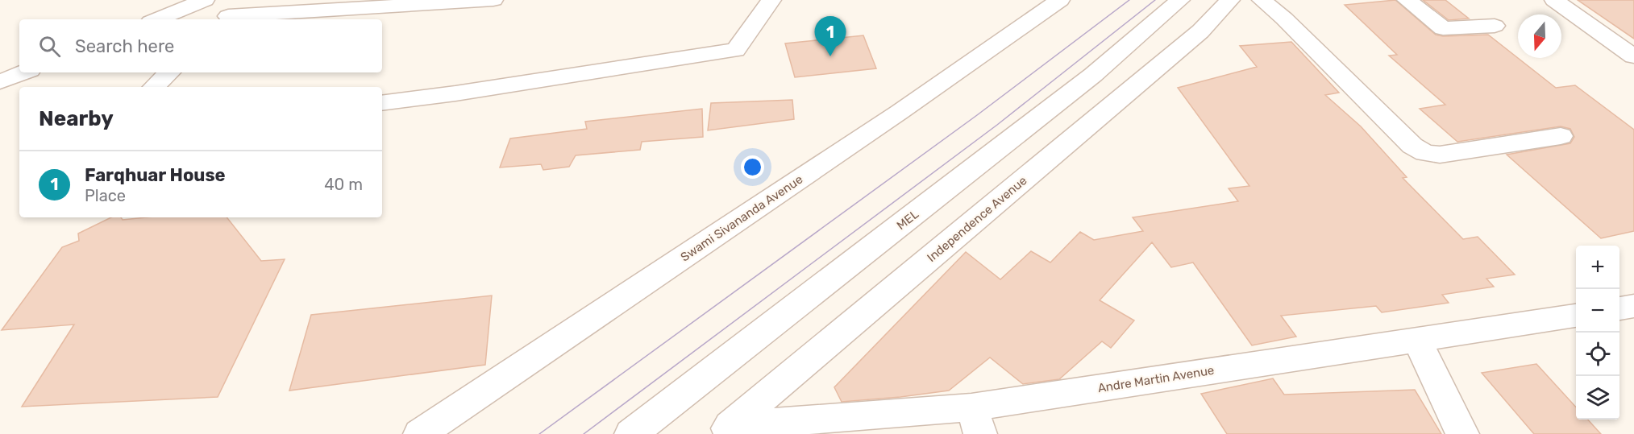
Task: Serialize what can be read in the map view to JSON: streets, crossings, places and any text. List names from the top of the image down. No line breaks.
{"streets":{"street":["Swami Sivananda Avenue","Independence Avenue","MEL","Andre Martin Avenue"]},"crossings":[["Independence Avenue","Andre Martin Avenue"]],"north":"bottom","page":{"pins":"1","search":"Search here","heading":"Nearby","list":[{"mark":"1","name":"Farqhuar House","note":"Place","value":"40 m"}],"map_buttons":["+","−"]}}
